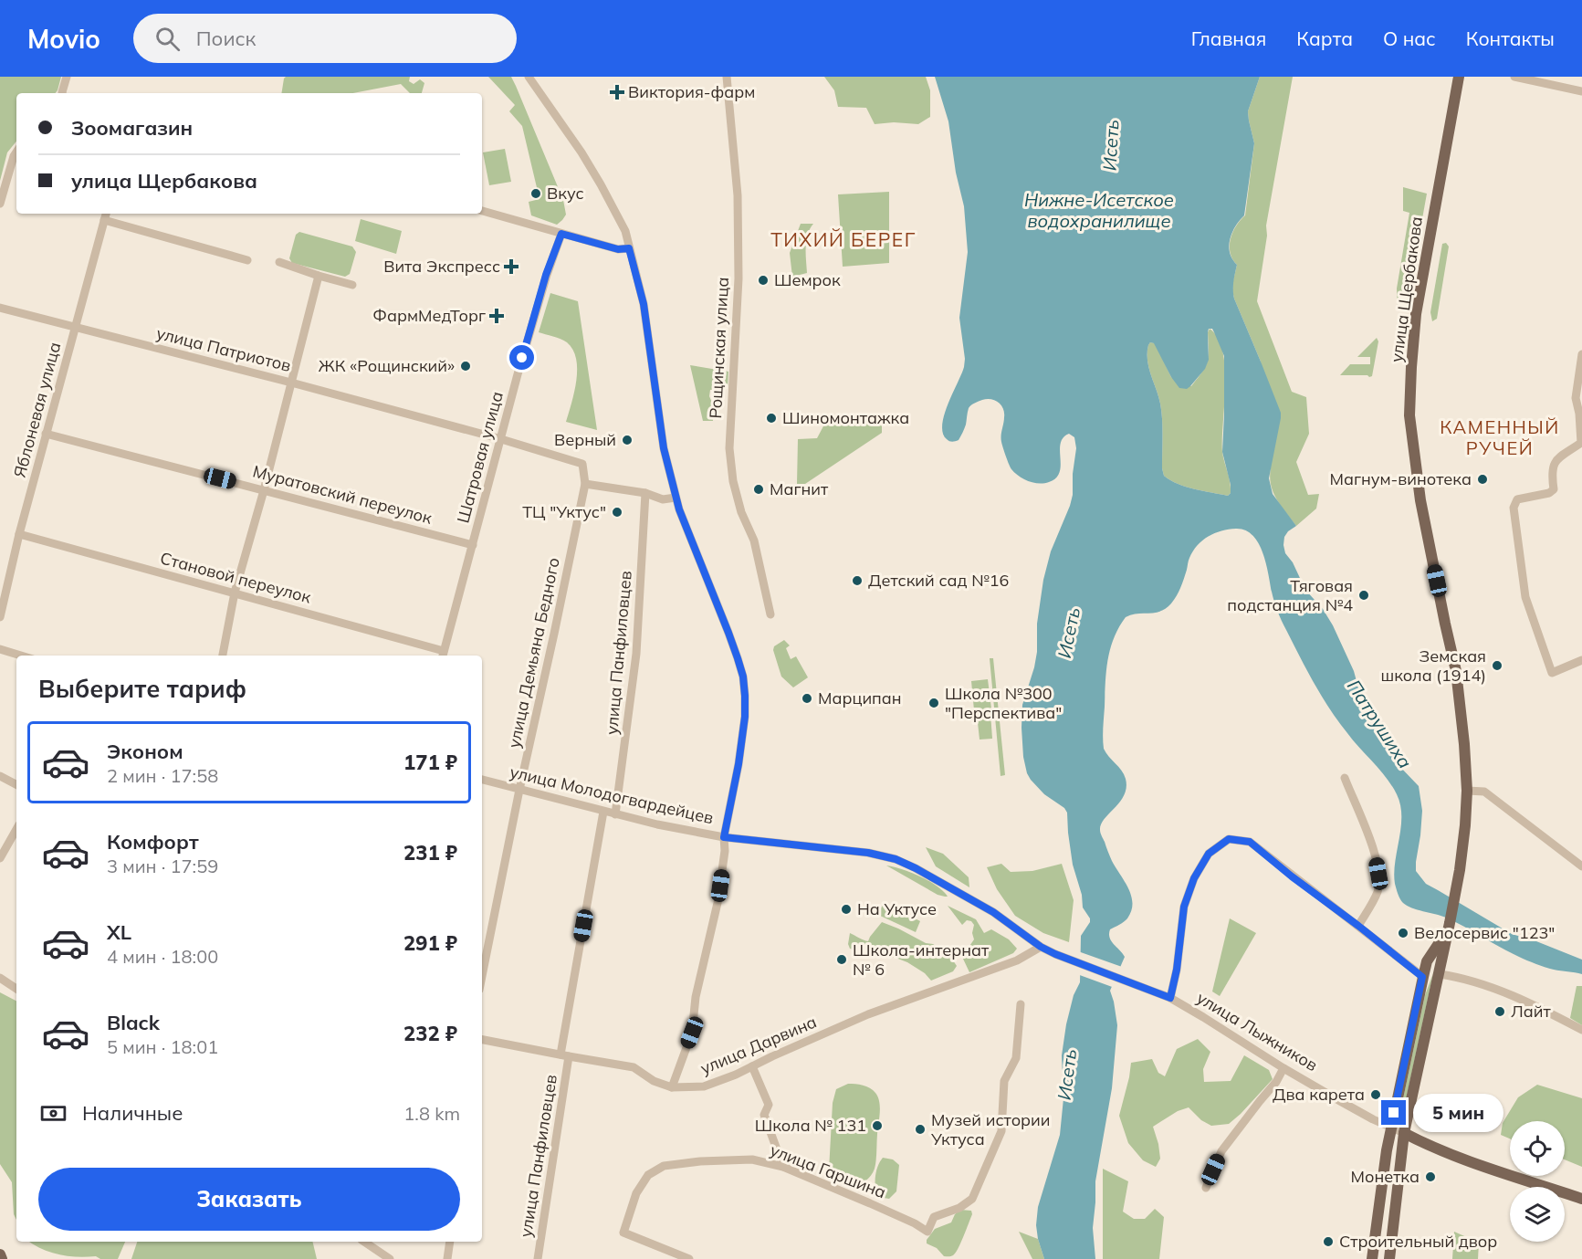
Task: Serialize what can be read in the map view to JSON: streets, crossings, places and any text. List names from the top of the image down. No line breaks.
{"streets":{"main road":["улица Щербакова"],"street":["Рощинская улица","улица Патриотов","Яблоневая улица","Шатровая улица","Муратовский переулок","Становой переулок","улица Демьяна Бедного","улица Панфиловцев","улица Молодогвардейцев","улица Лыжников","улица Дарвина","улица Гаршина"]},"crossings":[["улица Щербакова","улица Лыжников"],["улица Патриотов","Яблоневая улица"],["улица Патриотов","Шатровая улица"],["улица Патриотов","улица Демьяна Бедного"],["Яблоневая улица","Муратовский переулок"],["Яблоневая улица","Становой переулок"],["Шатровая улица","Муратовский переулок"],["Шатровая улица","Становой переулок"],["улица Демьяна Бедного","улица Молодогвардейцев"],["улица Панфиловцев","улица Молодогвардейцев"],["улица Панфиловцев","улица Дарвина"],["улица Молодогвардейцев","улица Лыжников"],["улица Лыжников","улица Дарвина"]],"districts":["ТИХИЙ БЕРЕГ","КАМЕННЫЙ РУЧЕЙ"],"water":["Исеть","Нижне-Исетское водохранилище","Патрушиха"],"places":{"health":["Виктория-фарм","Вита Экспресс","ФармМедТорг"],"other":["Вкус","Шемрок","ЖК «Рощинский»","Шиномонтажка","Верный","Магнум-винотека","Магнит","ТЦ \"Уктус\"","Детский сад №16","Тяговая подстанция №4","Земская школа (1914)","Марципан","Школа №300 \"Перспектива\"","На Уктусе","Велосервис \"123\"","Школа-интернат № 6","Лайт","Два карета","Школа № 131","Музей истории Уктуса","Монетка","Строительный двор"]},"page":{"header":"Movio","search":"Поиск","nav":["Главная","Карта","О нас","Контакты"],"banner":["Зоомагазин","улица Щербакова"],"heading":"Выберите тариф","list":[{"name":"Эконом","note":"2 мин · 17:58","value":"171 ₽"},{"name":"Комфорт","note":"3 мин · 17:59","value":"231 ₽"},{"name":"XL","note":"4 мин · 18:00","value":"291 ₽"},{"name":"Black","note":"5 мин · 18:01","value":"232 ₽"}],"pay":["Наличные","1.8 km"],"bubble":"5 мин","buttons":"Заказать"}}
